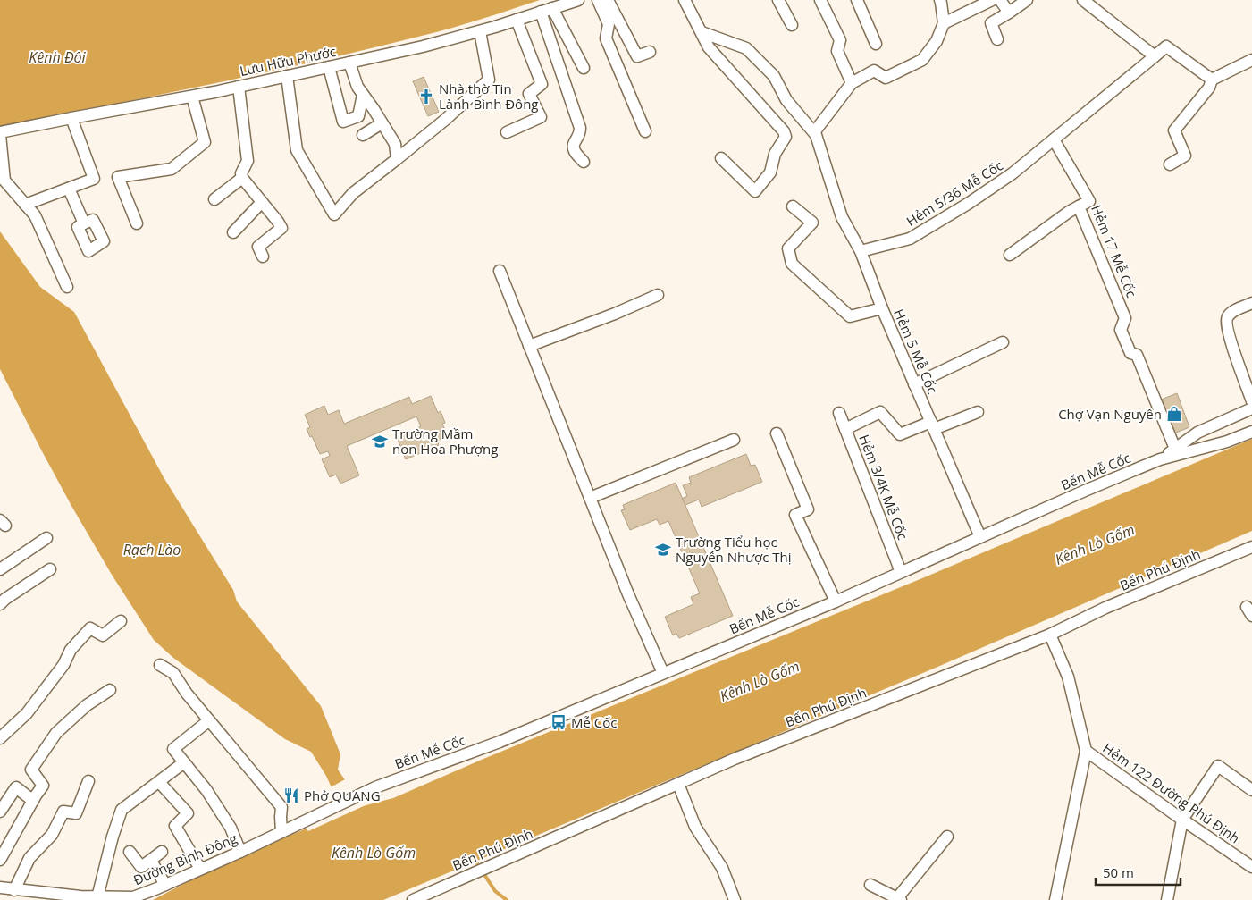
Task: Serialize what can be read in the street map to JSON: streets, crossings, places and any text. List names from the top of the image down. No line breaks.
{"streets":{"street":["Lưu Hữu Phước","Hẻm 5/36 Mễ Cốc","Hẻm 17 Mễ Cốc","Hẻm 5 Mễ Cốc","Bến Mễ Cốc","Hẻm 3/4K Mễ Cốc","Bến Phú Định","Hẻm 122 Đường Phú Định","Đường Bình Đông"]},"crossings":[["Hẻm 5/36 Mễ Cốc","Hẻm 17 Mễ Cốc"],["Hẻm 5/36 Mễ Cốc","Hẻm 5 Mễ Cốc"],["Hẻm 17 Mễ Cốc","Bến Mễ Cốc"],["Hẻm 5 Mễ Cốc","Bến Mễ Cốc"],["Bến Mễ Cốc","Hẻm 3/4K Mễ Cốc"],["Bến Mễ Cốc","Đường Bình Đông"],["Bến Phú Định","Hẻm 122 Đường Phú Định"]],"water":["Kênh Đôi","Kênh Lò Gốm","Rạch Lào"],"places":{"church":["Nhà thờ Tin Lành Bình Đông"],"shop":["Chợ Vạn Nguyên"],"school or university":["Trường Mầm non Hoa Phượng","Trường Tiểu học Nguyễn Nhược Thị"],"bus stop":["Mễ Cốc"],"restaurant":["Phở QUANG"]},"scale_bar":"50 m"}
